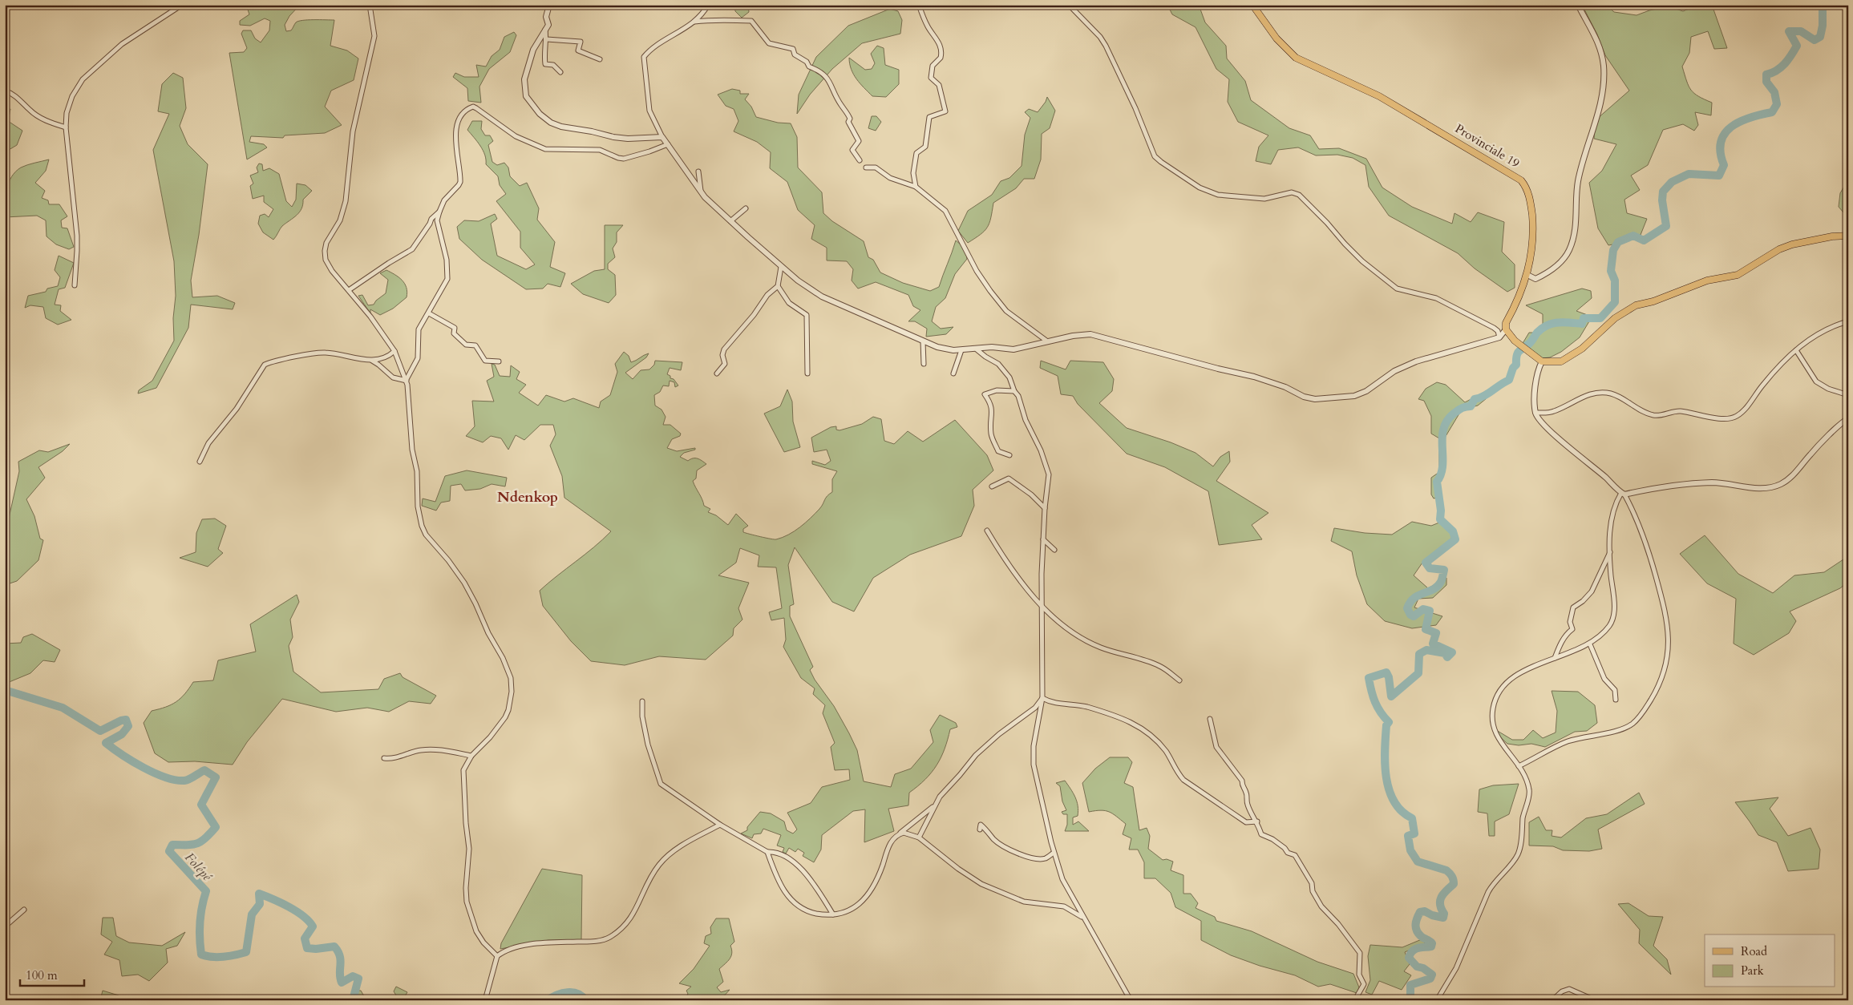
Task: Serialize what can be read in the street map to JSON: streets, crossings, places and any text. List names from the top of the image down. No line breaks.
{"streets":{"main road":["Provinciale 19"]},"districts":["Ndenkop"],"water":["Folépé"],"legend":["Road","Park"],"scale_bar":"100 m"}
